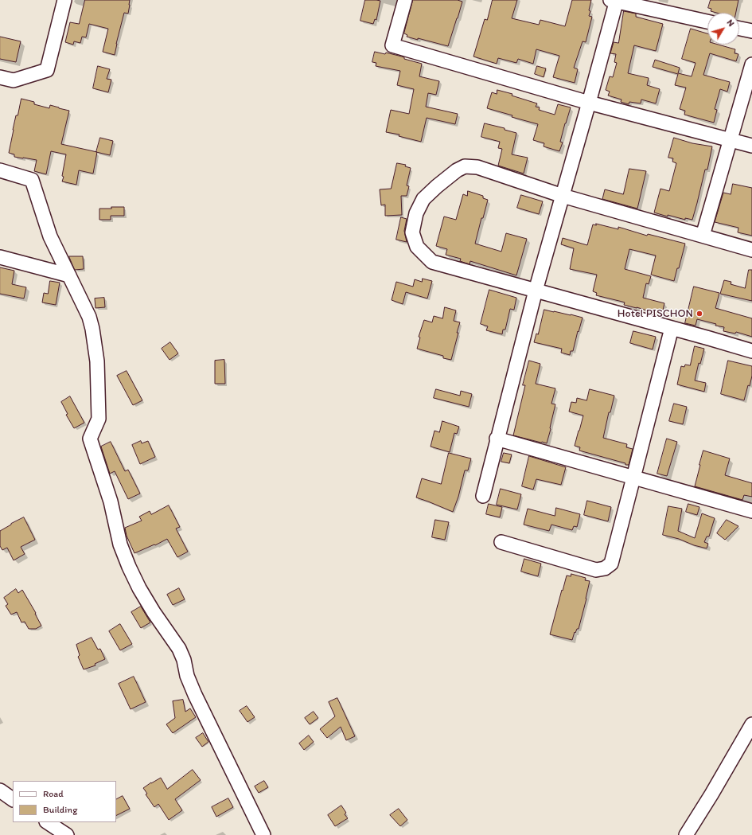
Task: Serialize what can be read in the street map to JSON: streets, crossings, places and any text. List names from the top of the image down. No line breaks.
{"places":["Hotel PISCHON"],"legend":["Road","Building"],"north":"top right"}
